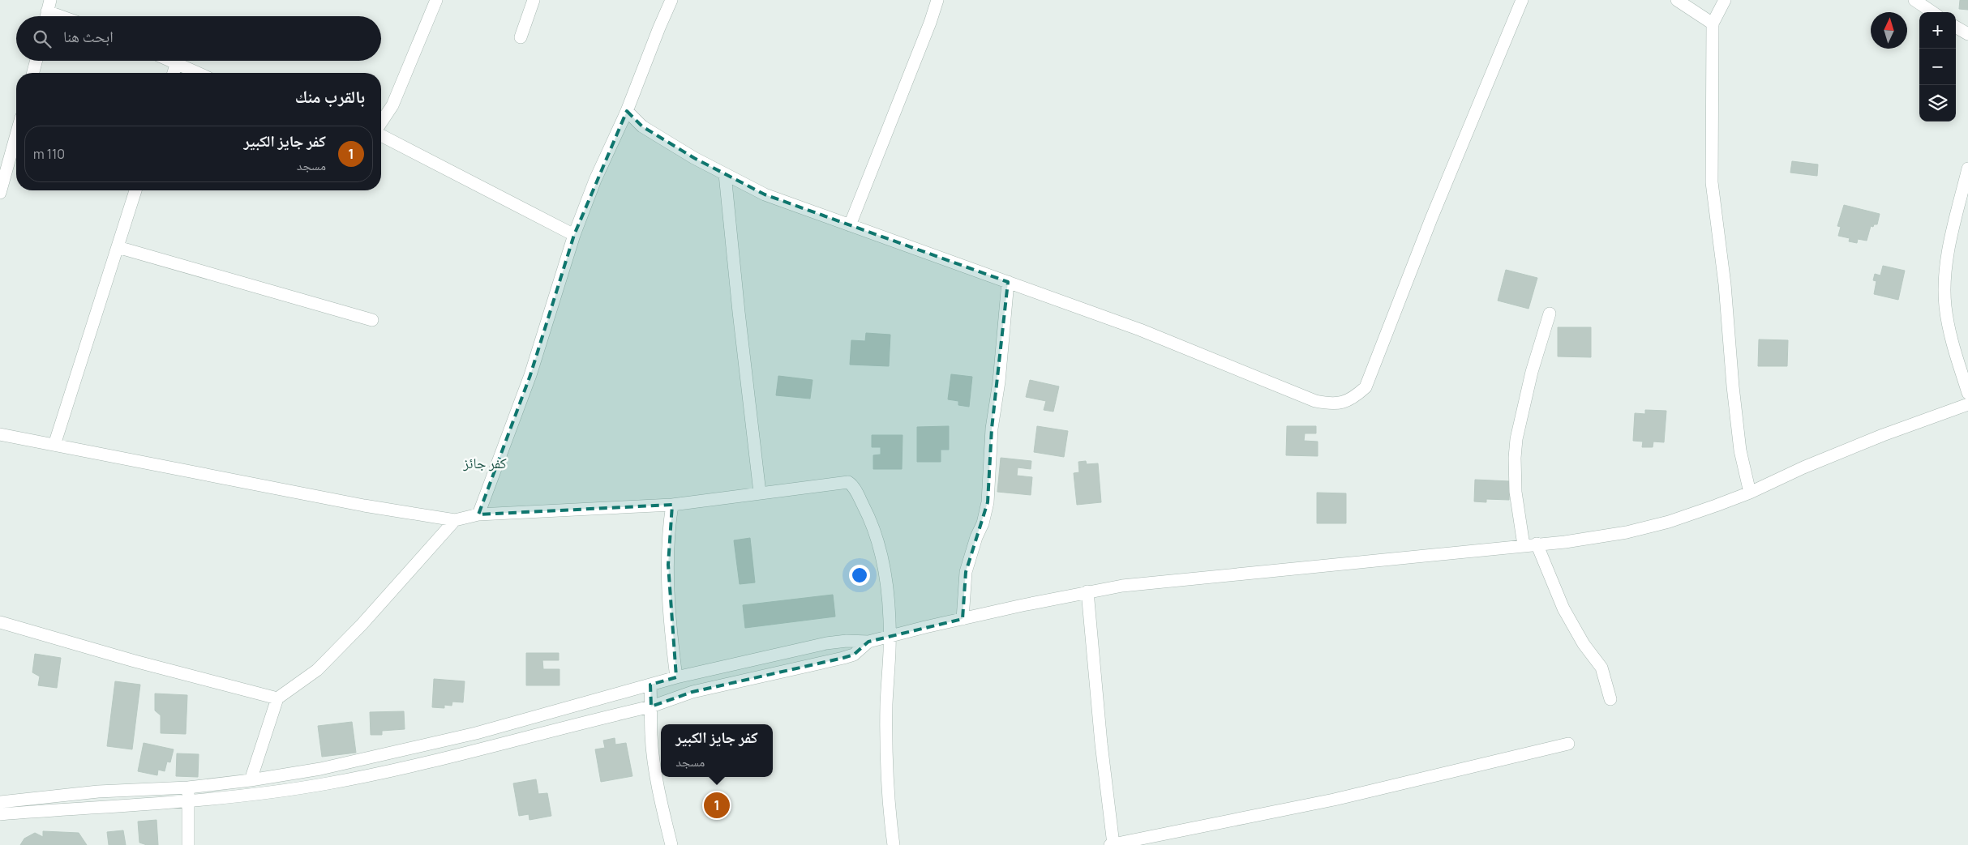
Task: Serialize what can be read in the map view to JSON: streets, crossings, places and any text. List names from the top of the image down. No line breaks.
{"districts":["كفر جائز"],"north":"top","page":{"map_buttons":["+","−"],"search":"ابحث هنا","heading":"بالقرب منك","list":[{"mark":"1","name":"كفر جايز الكبير","note":"مسجد","value":"110 m"}],"popup":["كفر جايز الكبير","مسجد"],"pins":"1"}}
